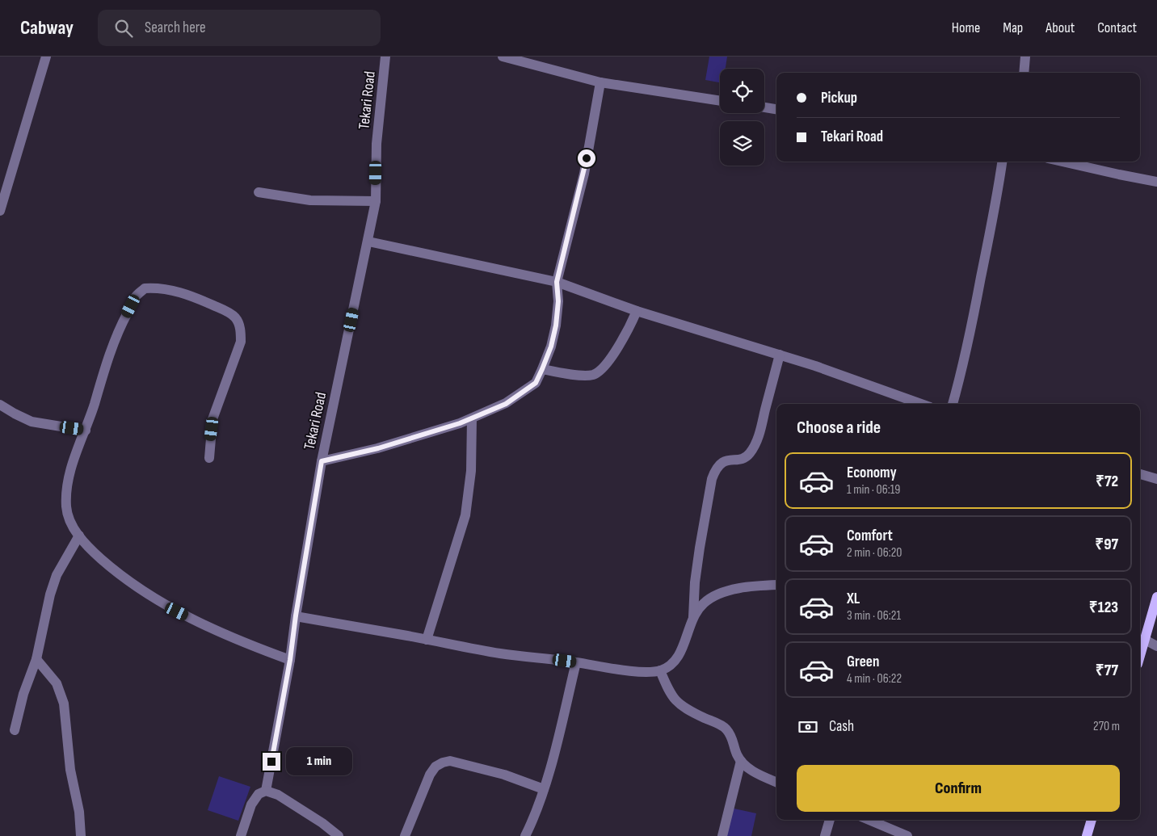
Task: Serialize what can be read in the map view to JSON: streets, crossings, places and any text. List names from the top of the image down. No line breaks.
{"streets":{"street":["Tekari Road"]},"page":{"header":"Cabway","search":"Search here","nav":["Home","Map","About","Contact"],"banner":["Pickup","Tekari Road"],"heading":"Choose a ride","list":[{"name":"Economy","note":"1 min · 06:19","value":"₹72"},{"name":"Comfort","note":"2 min · 06:20","value":"₹97"},{"name":"XL","note":"3 min · 06:21","value":"₹123"},{"name":"Green","note":"4 min · 06:22","value":"₹77"}],"pay":["Cash","270 m"],"bubble":"1 min","buttons":"Confirm"}}
